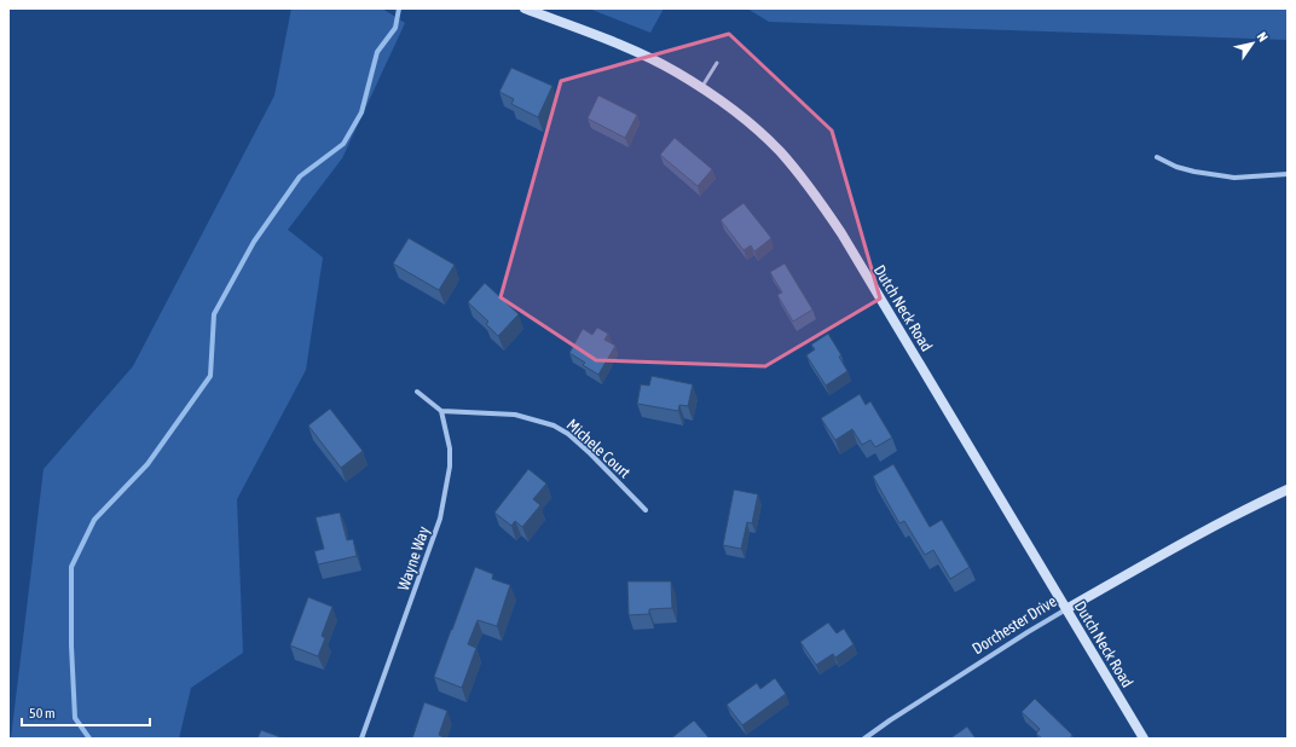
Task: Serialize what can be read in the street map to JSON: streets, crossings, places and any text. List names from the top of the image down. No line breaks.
{"streets":{"street":["Dutch Neck Road","Michele Court","Wayne Way","Dorchester Drive"]},"crossings":[["Dutch Neck Road","Dorchester Drive"],["Michele Court","Wayne Way"]],"scale_bar":"50 m","north":"top right"}
